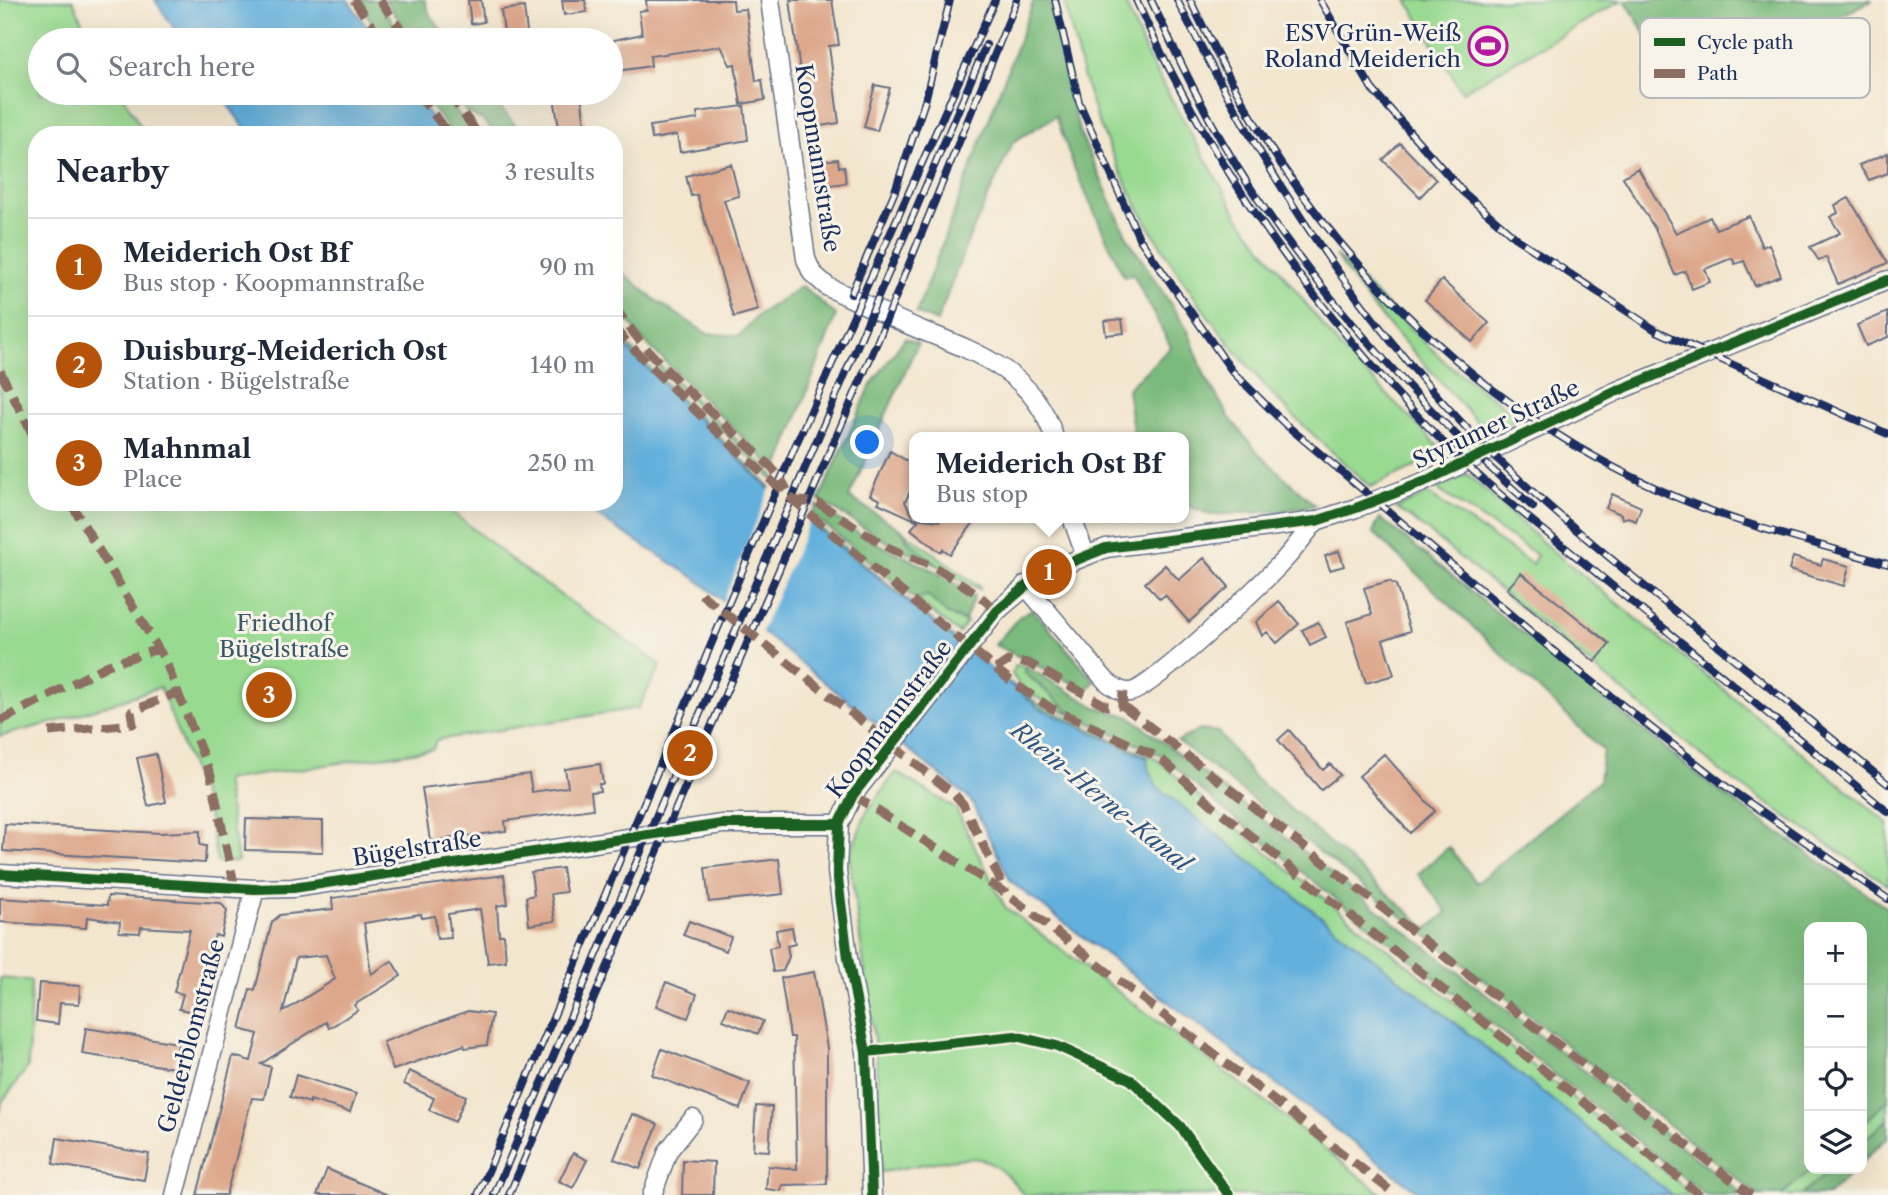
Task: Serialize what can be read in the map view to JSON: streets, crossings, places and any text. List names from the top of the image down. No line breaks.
{"streets":{"street":["Koopmannstraße","Styrumer Straße","Bügelstraße","Gelderblomstraße"]},"crossings":[["Koopmannstraße","Styrumer Straße"],["Koopmannstraße","Bügelstraße"],["Bügelstraße","Gelderblomstraße"]],"water":["Rhein-Herne-Kanal"],"parks":["Friedhof Bügelstraße"],"places":{"sports":["ESV Grün-Weiß Roland Meiderich"]},"legend":["Cycle path","Path"],"page":{"search":"Search here","heading":["Nearby","3 results"],"list":[{"mark":"1","name":"Meiderich Ost Bf","note":"Bus stop · Koopmannstraße","value":"90 m"},{"mark":"2","name":"Duisburg-Meiderich Ost","note":"Station · Bügelstraße","value":"140 m"},{"mark":"3","name":"Mahnmal","note":"Place","value":"250 m"}],"popup":["Meiderich Ost Bf","Bus stop"],"pins":["1","3","2"],"map_buttons":["+","−"]}}
